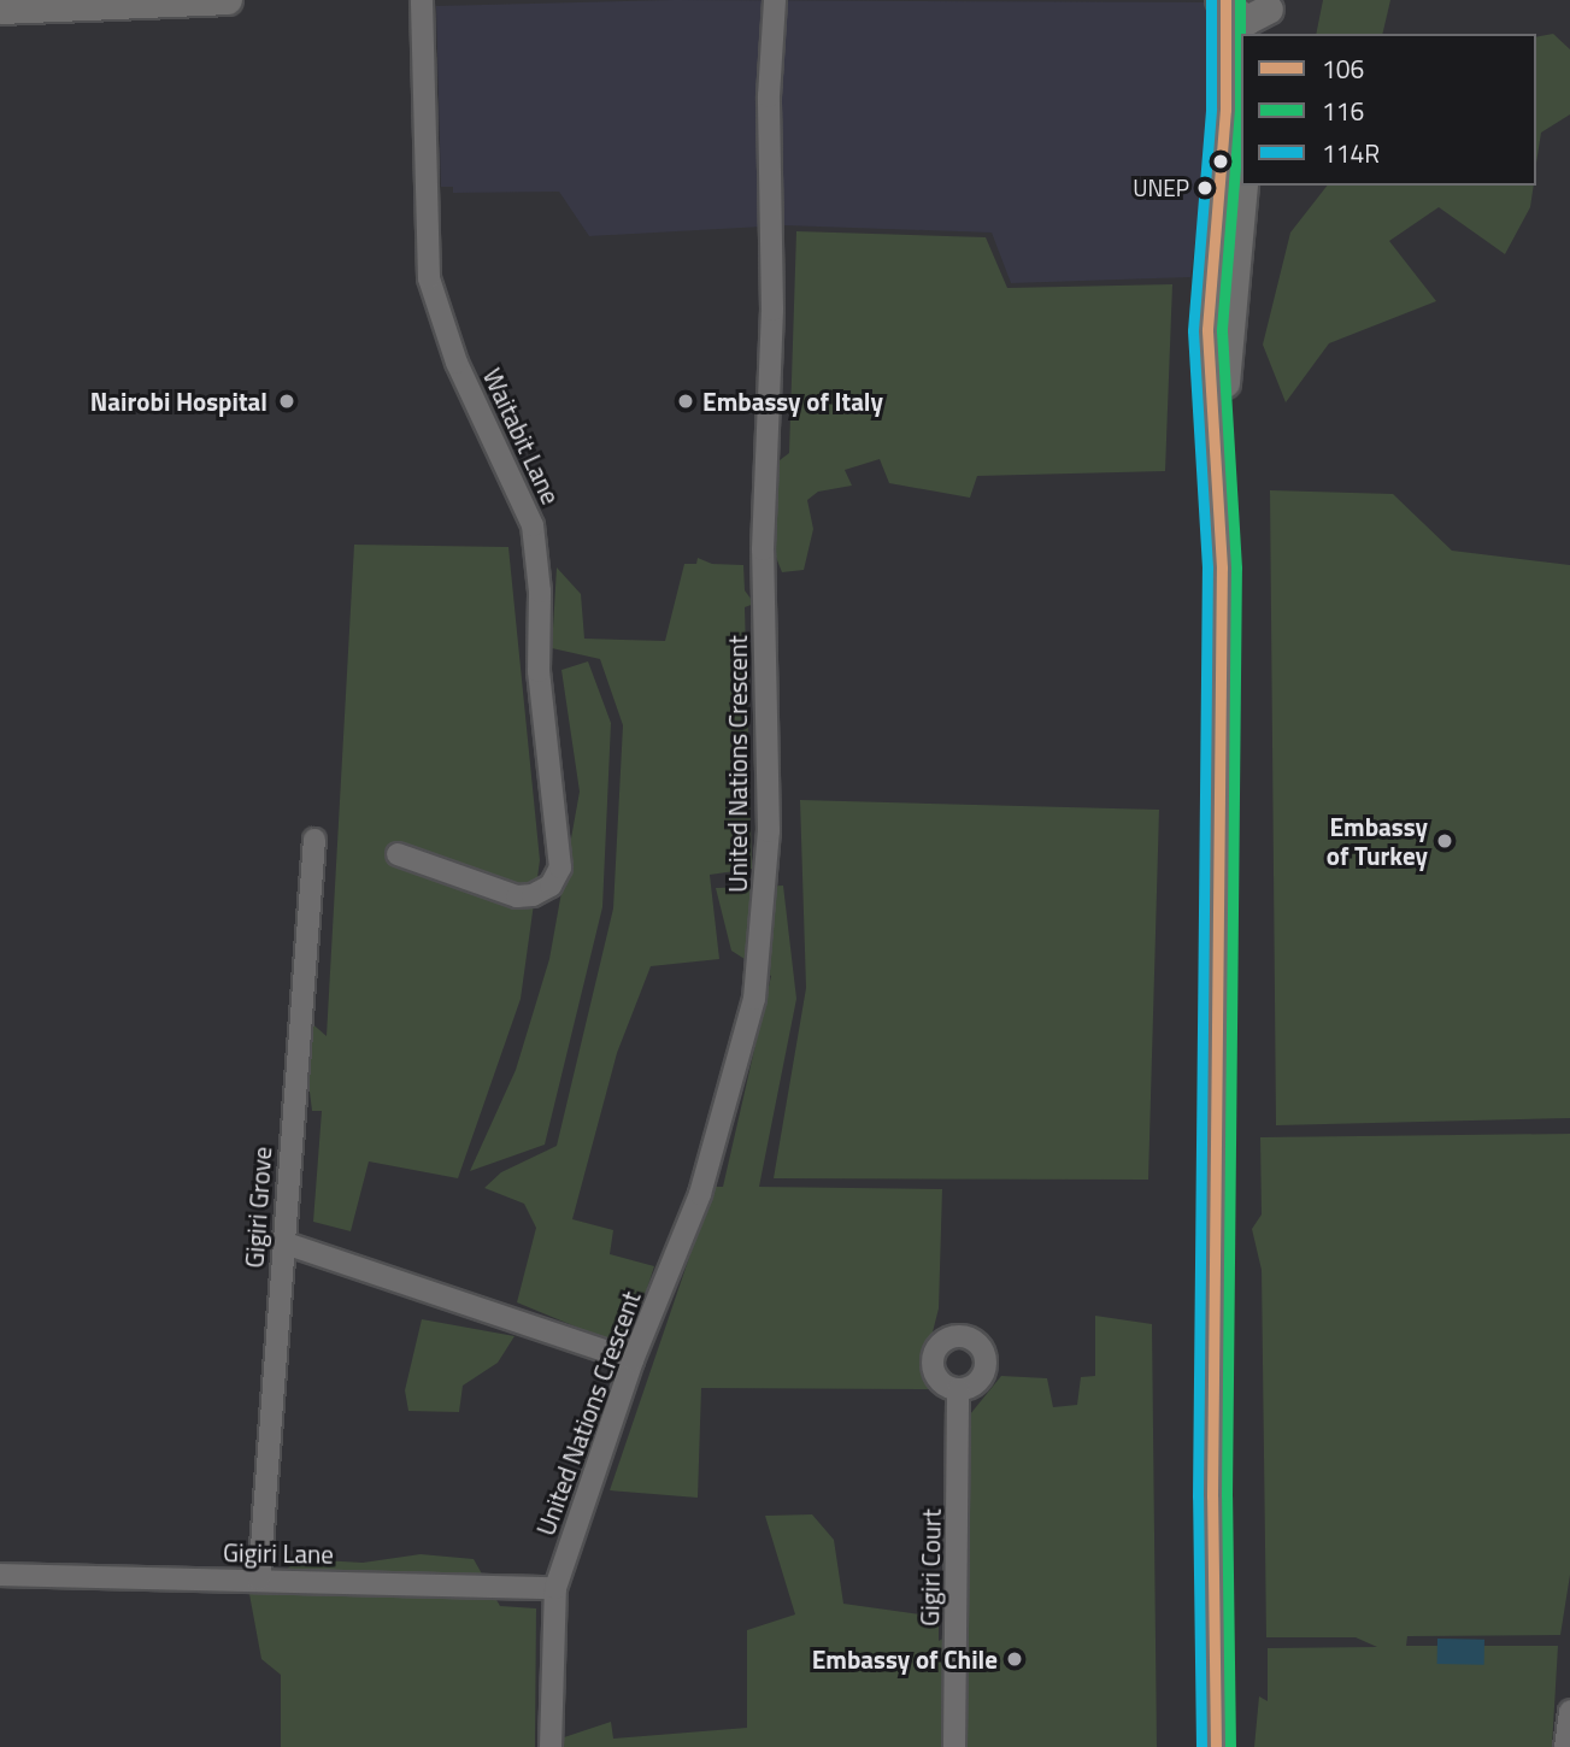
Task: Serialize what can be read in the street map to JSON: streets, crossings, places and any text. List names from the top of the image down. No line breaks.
{"streets":{"street":["Waitabit Lane","United Nations Crescent","Gigiri Grove","Gigiri Lane","Gigiri Court"]},"crossings":[["United Nations Crescent","Gigiri Lane"],["Gigiri Grove","Gigiri Lane"]],"places":["UNEP","Nairobi Hospital","Embassy of Italy","Embassy of Turkey","Embassy of Chile"],"lines":["transit line 106","transit line 116","transit line 114R"],"legend":["106","116","114R"]}
